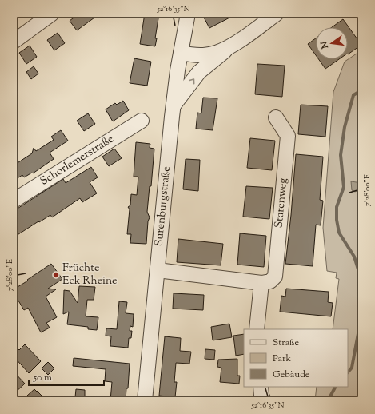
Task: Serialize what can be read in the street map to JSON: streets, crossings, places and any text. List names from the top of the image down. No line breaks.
{"streets":{"street":["Schorlemerstraße","Starenweg","Surenburgstraße"]},"places":["Früchte Eck Rheine"],"legend":["Straße","Park","Gebäude"],"scale_bar":"50 m","north":"left","coordinates":["52°16'35\"N","7°28'00\"E"]}
